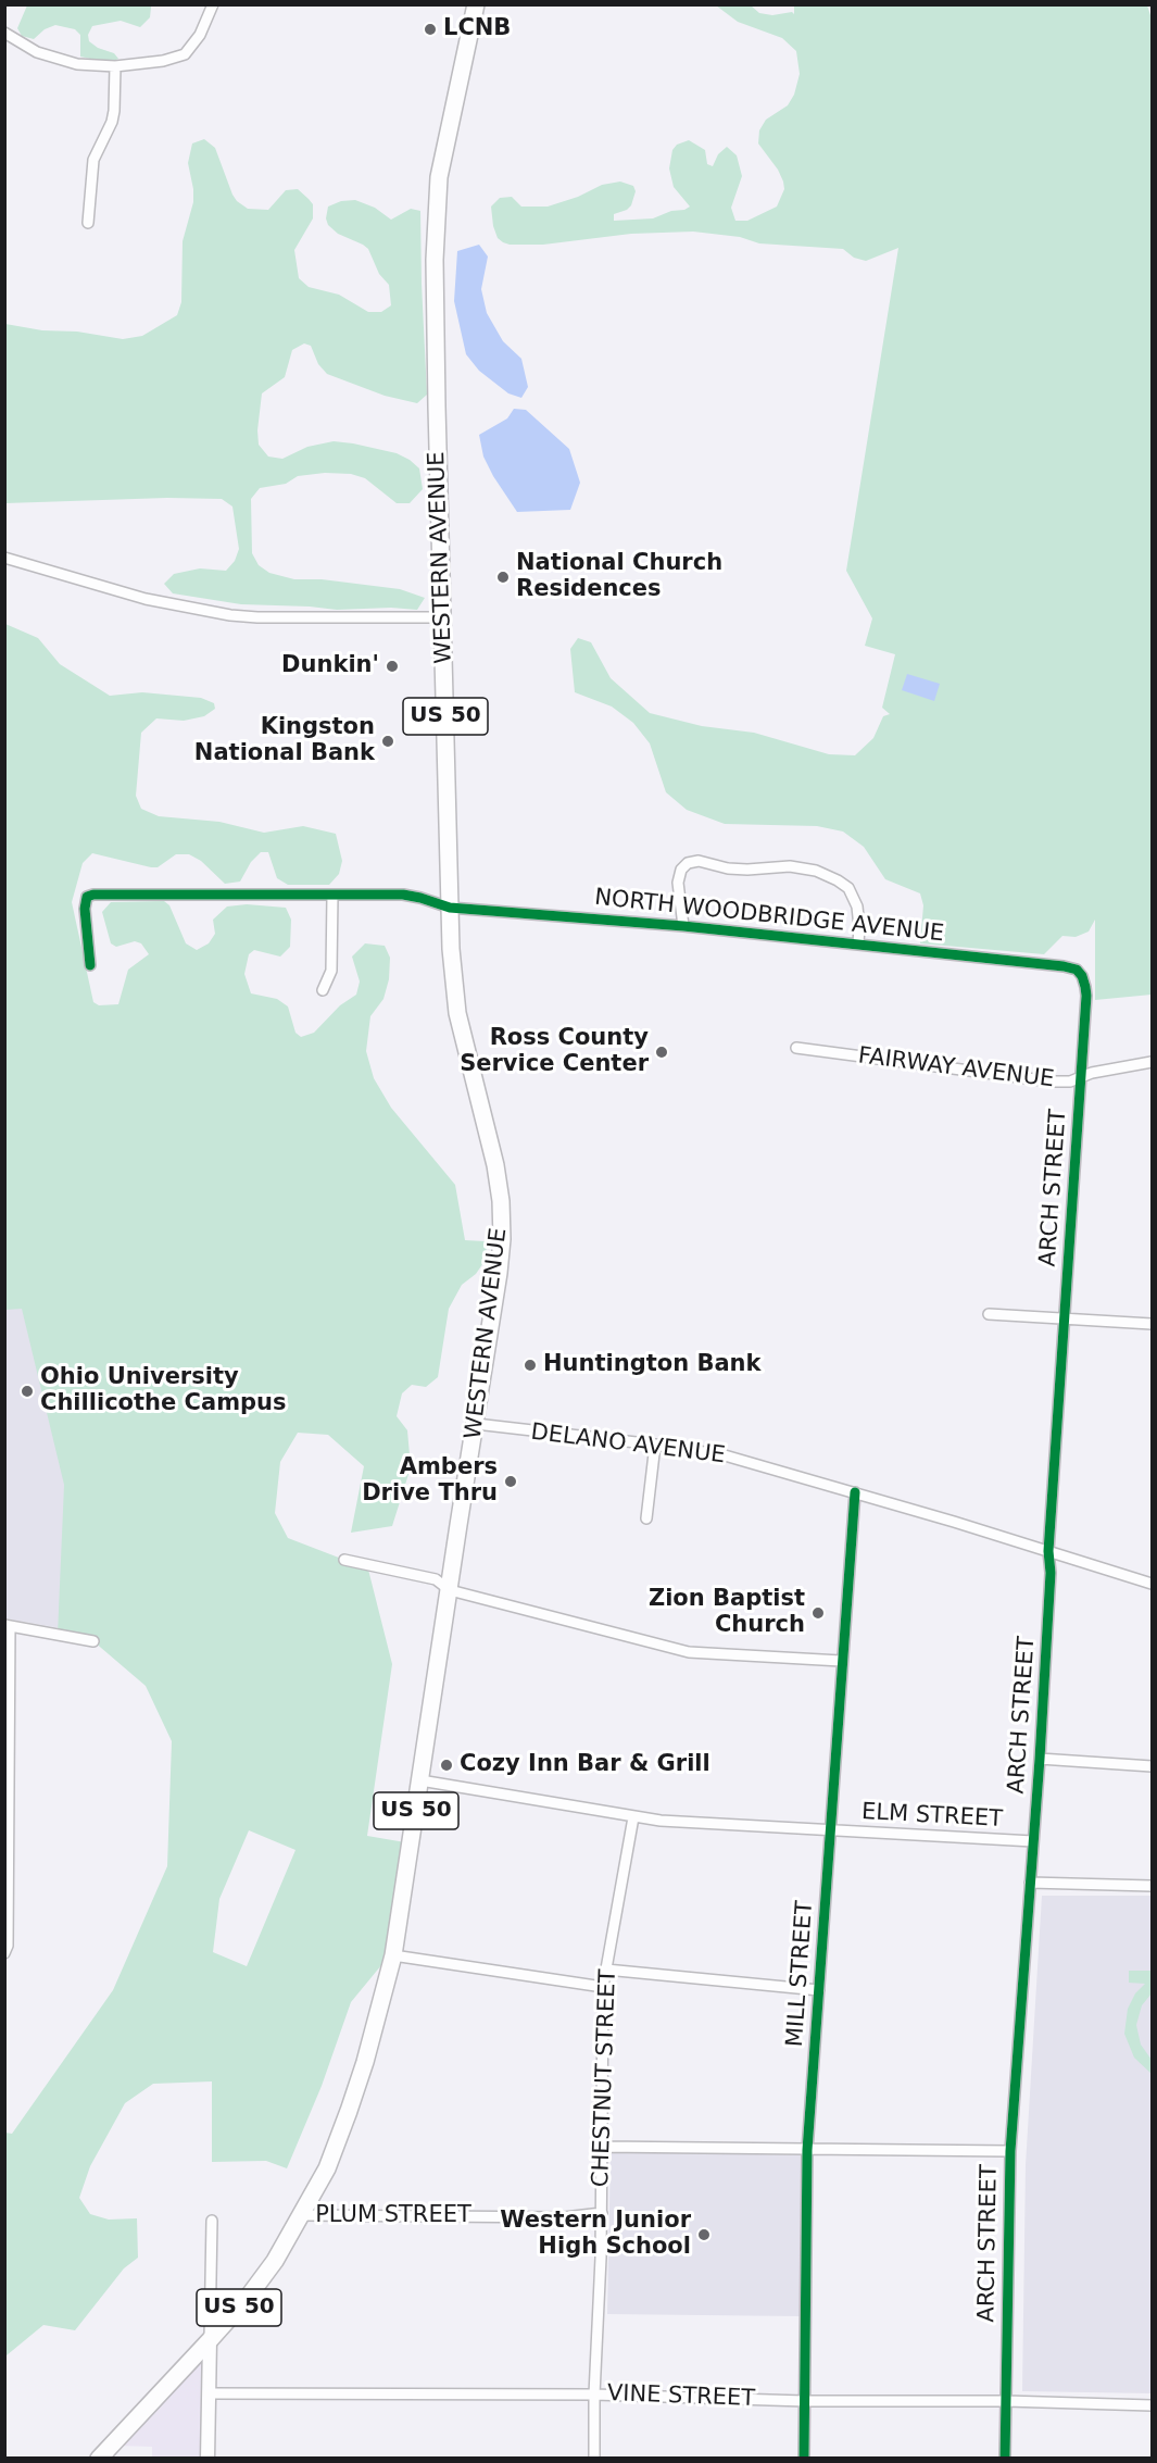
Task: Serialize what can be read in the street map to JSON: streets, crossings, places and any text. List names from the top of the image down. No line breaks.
{"streets":{"main road":["WESTERN AVENUE","US 50"],"street":["NORTH WOODBRIDGE AVENUE","FAIRWAY AVENUE","ARCH STREET","DELANO AVENUE","ELM STREET","MILL STREET","CHESTNUT STREET","PLUM STREET","VINE STREET"]},"crossings":[["WESTERN AVENUE","NORTH WOODBRIDGE AVENUE"],["WESTERN AVENUE","DELANO AVENUE"],["WESTERN AVENUE","ELM STREET"],["WESTERN AVENUE","PLUM STREET"],["NORTH WOODBRIDGE AVENUE","ARCH STREET"],["FAIRWAY AVENUE","ARCH STREET"],["ARCH STREET","DELANO AVENUE"],["ARCH STREET","ELM STREET"],["ARCH STREET","VINE STREET"],["DELANO AVENUE","MILL STREET"],["ELM STREET","MILL STREET"],["ELM STREET","CHESTNUT STREET"],["MILL STREET","VINE STREET"],["CHESTNUT STREET","PLUM STREET"],["CHESTNUT STREET","VINE STREET"]],"places":["LCNB","National Church Residences","Dunkin'","Kingston National Bank","Ross County Service Center","Huntington Bank","Ohio University Chillicothe Campus","Ambers Drive Thru","Zion Baptist Church","Cozy Inn Bar & Grill","Western Junior High School"]}
